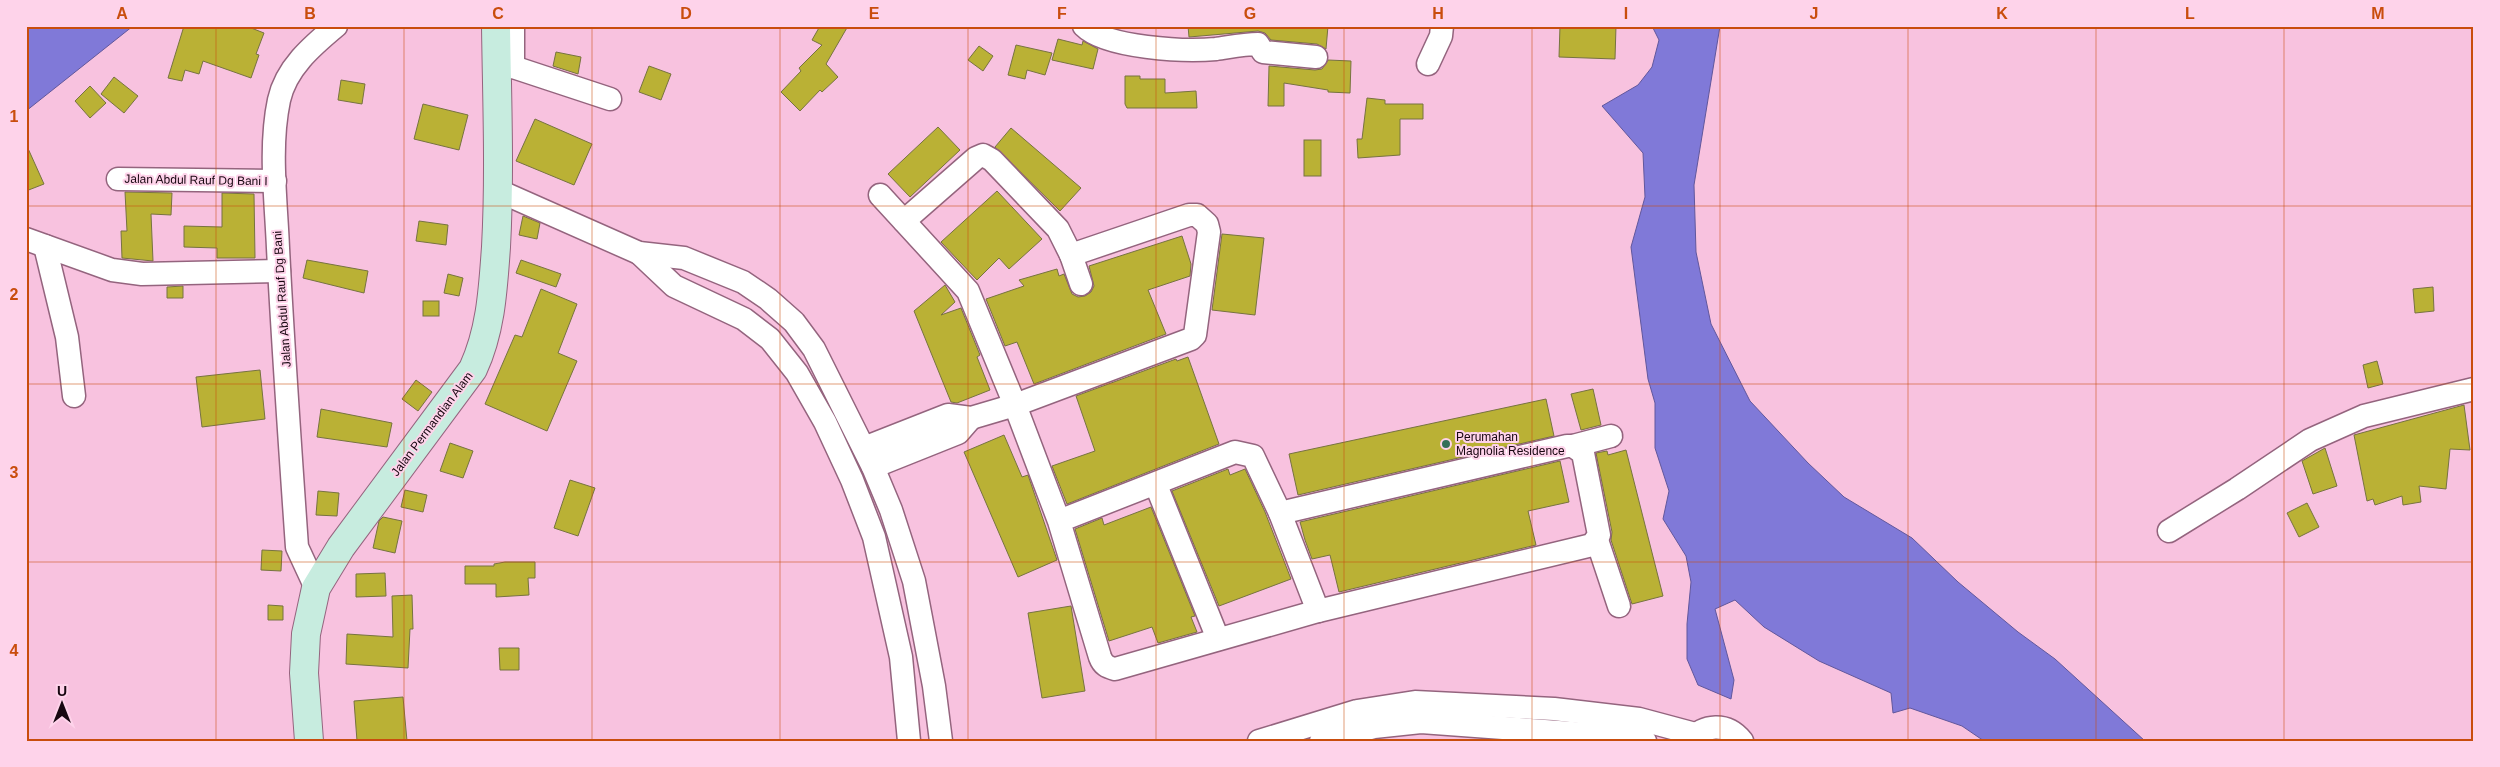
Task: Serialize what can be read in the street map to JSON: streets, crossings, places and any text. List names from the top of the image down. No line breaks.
{"streets":{"main road":["Jalan Permandian Alam"],"street":["Jalan Abdul Rauf Dg Bani I","Jalan Abdul Rauf Dg Bani"]},"crossings":[["Jalan Abdul Rauf Dg Bani I","Jalan Abdul Rauf Dg Bani"],["Jalan Abdul Rauf Dg Bani","Jalan Permandian Alam"]],"places":["Perumahan Magnolia Residence"],"north":"top","grid":{"columns":["A","B","C","D","E","F","G","H","I","J","K","L","M"],"rows":["1","2","3","4"]}}
